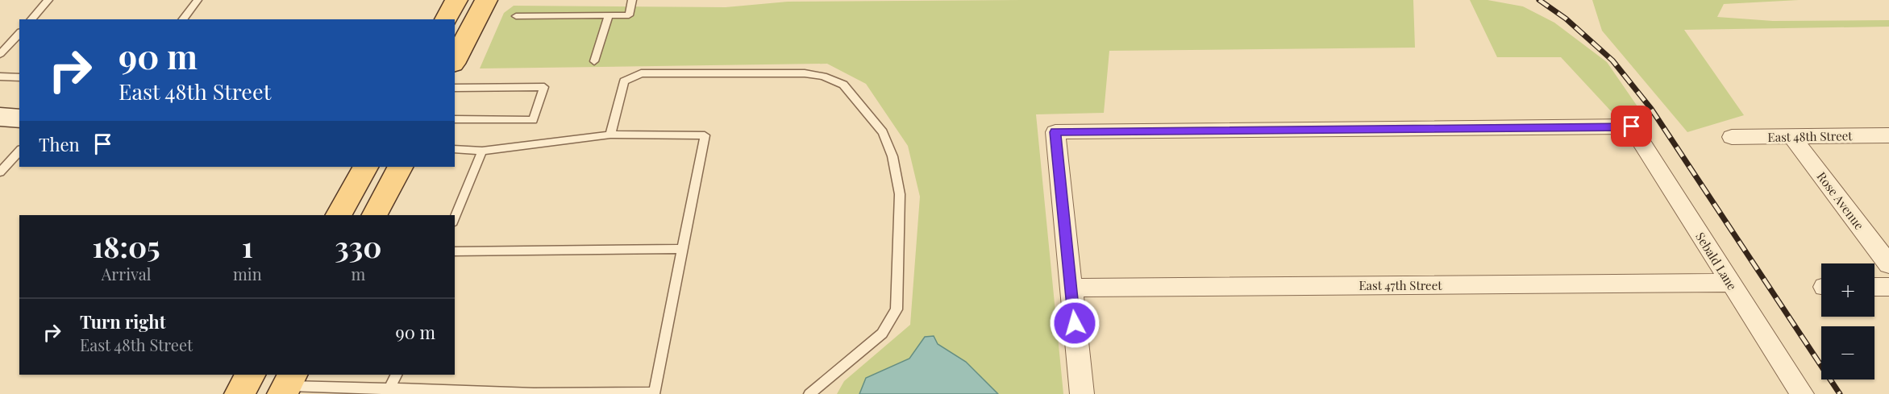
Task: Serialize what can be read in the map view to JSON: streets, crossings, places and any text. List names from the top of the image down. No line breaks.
{"streets":{"street":["East 48th Street","Rose Avenue","Sebald Lane","East 47th Street"]},"crossings":[["East 48th Street","Rose Avenue"],["Sebald Lane","East 47th Street"]],"page":{"turn":["90 m","East 48th Street"],"then":"Then","eta":["18:05","Arrival","1","min","330","m"],"map_buttons":["+","−"],"list":[{"name":"Turn right","note":"East 48th Street","value":"90 m"}]}}
